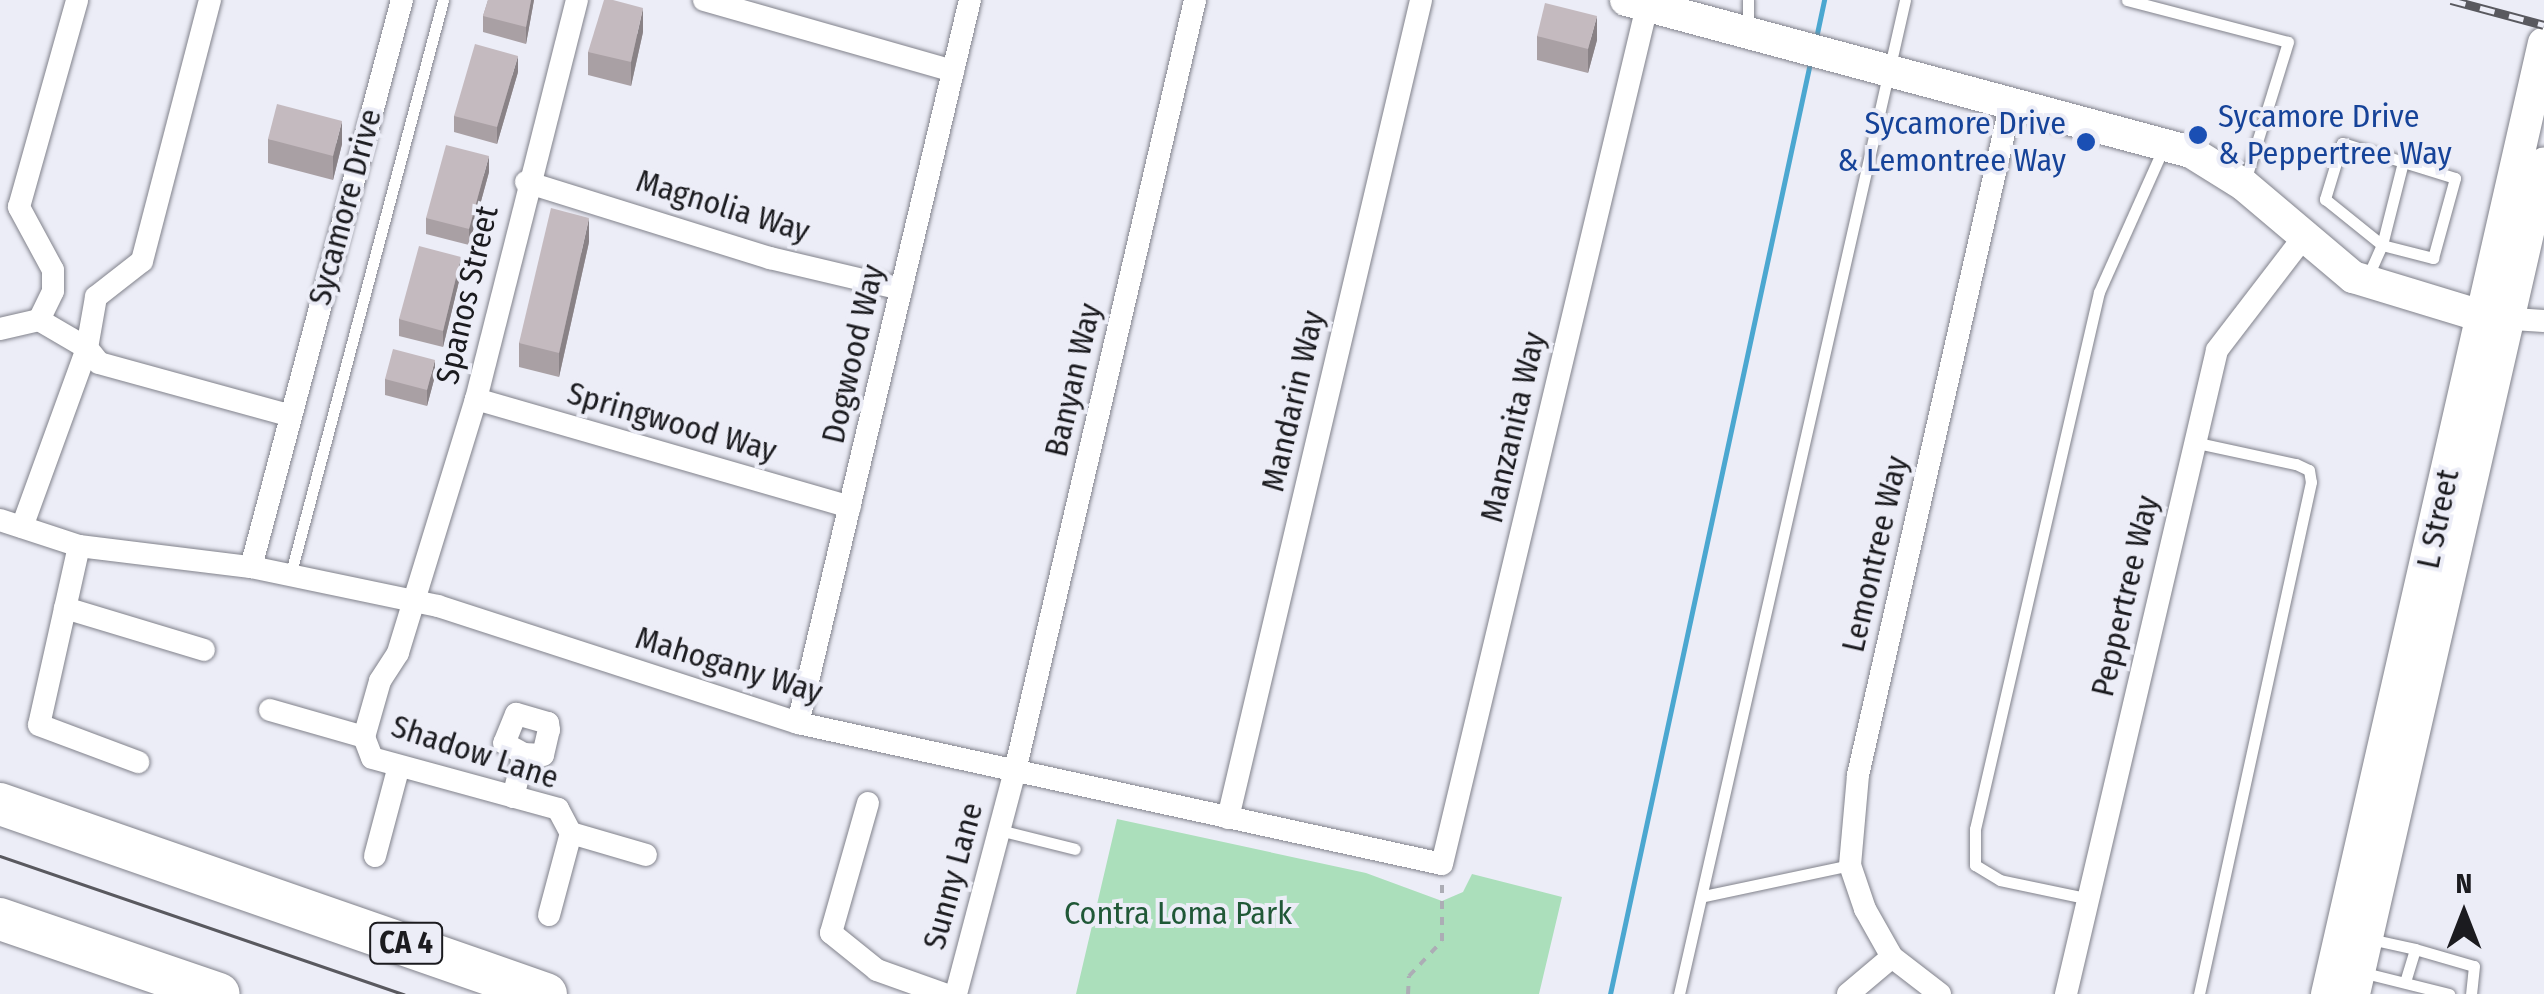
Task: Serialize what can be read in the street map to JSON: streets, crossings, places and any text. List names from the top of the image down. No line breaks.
{"streets":{"highway":["CA 4"],"main road":["L Street"],"street":["Magnolia Way","Sycamore Drive","Spanos Street","Dogwood Way","Banyan Way","Mandarin Way","Springwood Way","Manzanita Way","Lemontree Way","Peppertree Way","Mahogany Way","Shadow Lane","Sunny Lane"]},"crossings":[["Magnolia Way","Spanos Street"],["Magnolia Way","Dogwood Way"],["Sycamore Drive","Mahogany Way"],["Spanos Street","Springwood Way"],["Spanos Street","Mahogany Way"],["Spanos Street","Shadow Lane"],["Dogwood Way","Springwood Way"],["Dogwood Way","Mahogany Way"],["Banyan Way","Mahogany Way"],["Banyan Way","Sunny Lane"],["Mandarin Way","Mahogany Way"],["Manzanita Way","Mahogany Way"],["Mahogany Way","Shadow Lane"],["Mahogany Way","Sunny Lane"]],"parks":["Contra Loma Park"],"places":["Sycamore Drive & Peppertree Way","Sycamore Drive & Lemontree Way"],"north":"top"}
